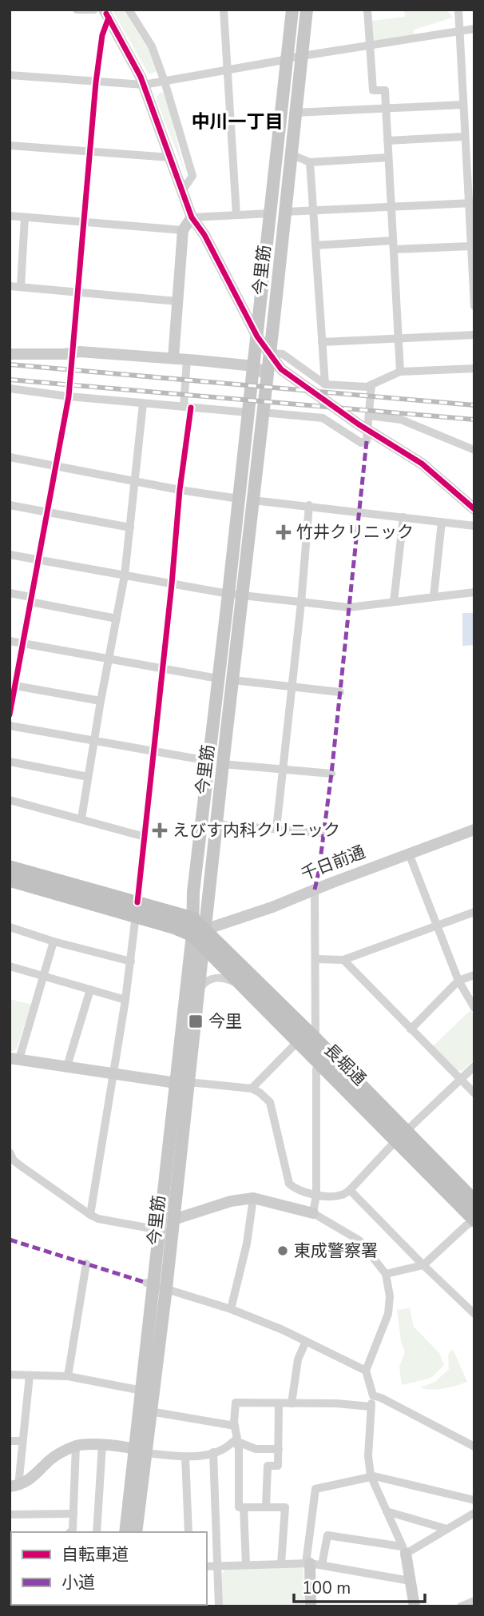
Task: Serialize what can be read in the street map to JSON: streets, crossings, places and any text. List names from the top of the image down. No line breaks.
{"streets":{"highway":["長堀通"],"main road":["今里筋"],"street":["千日前通"]},"crossings":[["今里筋","千日前通"],["今里筋","長堀通"],["千日前通","長堀通"]],"districts":["中川一丁目"],"places":{"health":["竹井クリニック","えびす内科クリニック"],"transit":["今里"],"other":["東成警察署"]},"legend":["自転車道","小道"],"scale_bar":"100 m"}
